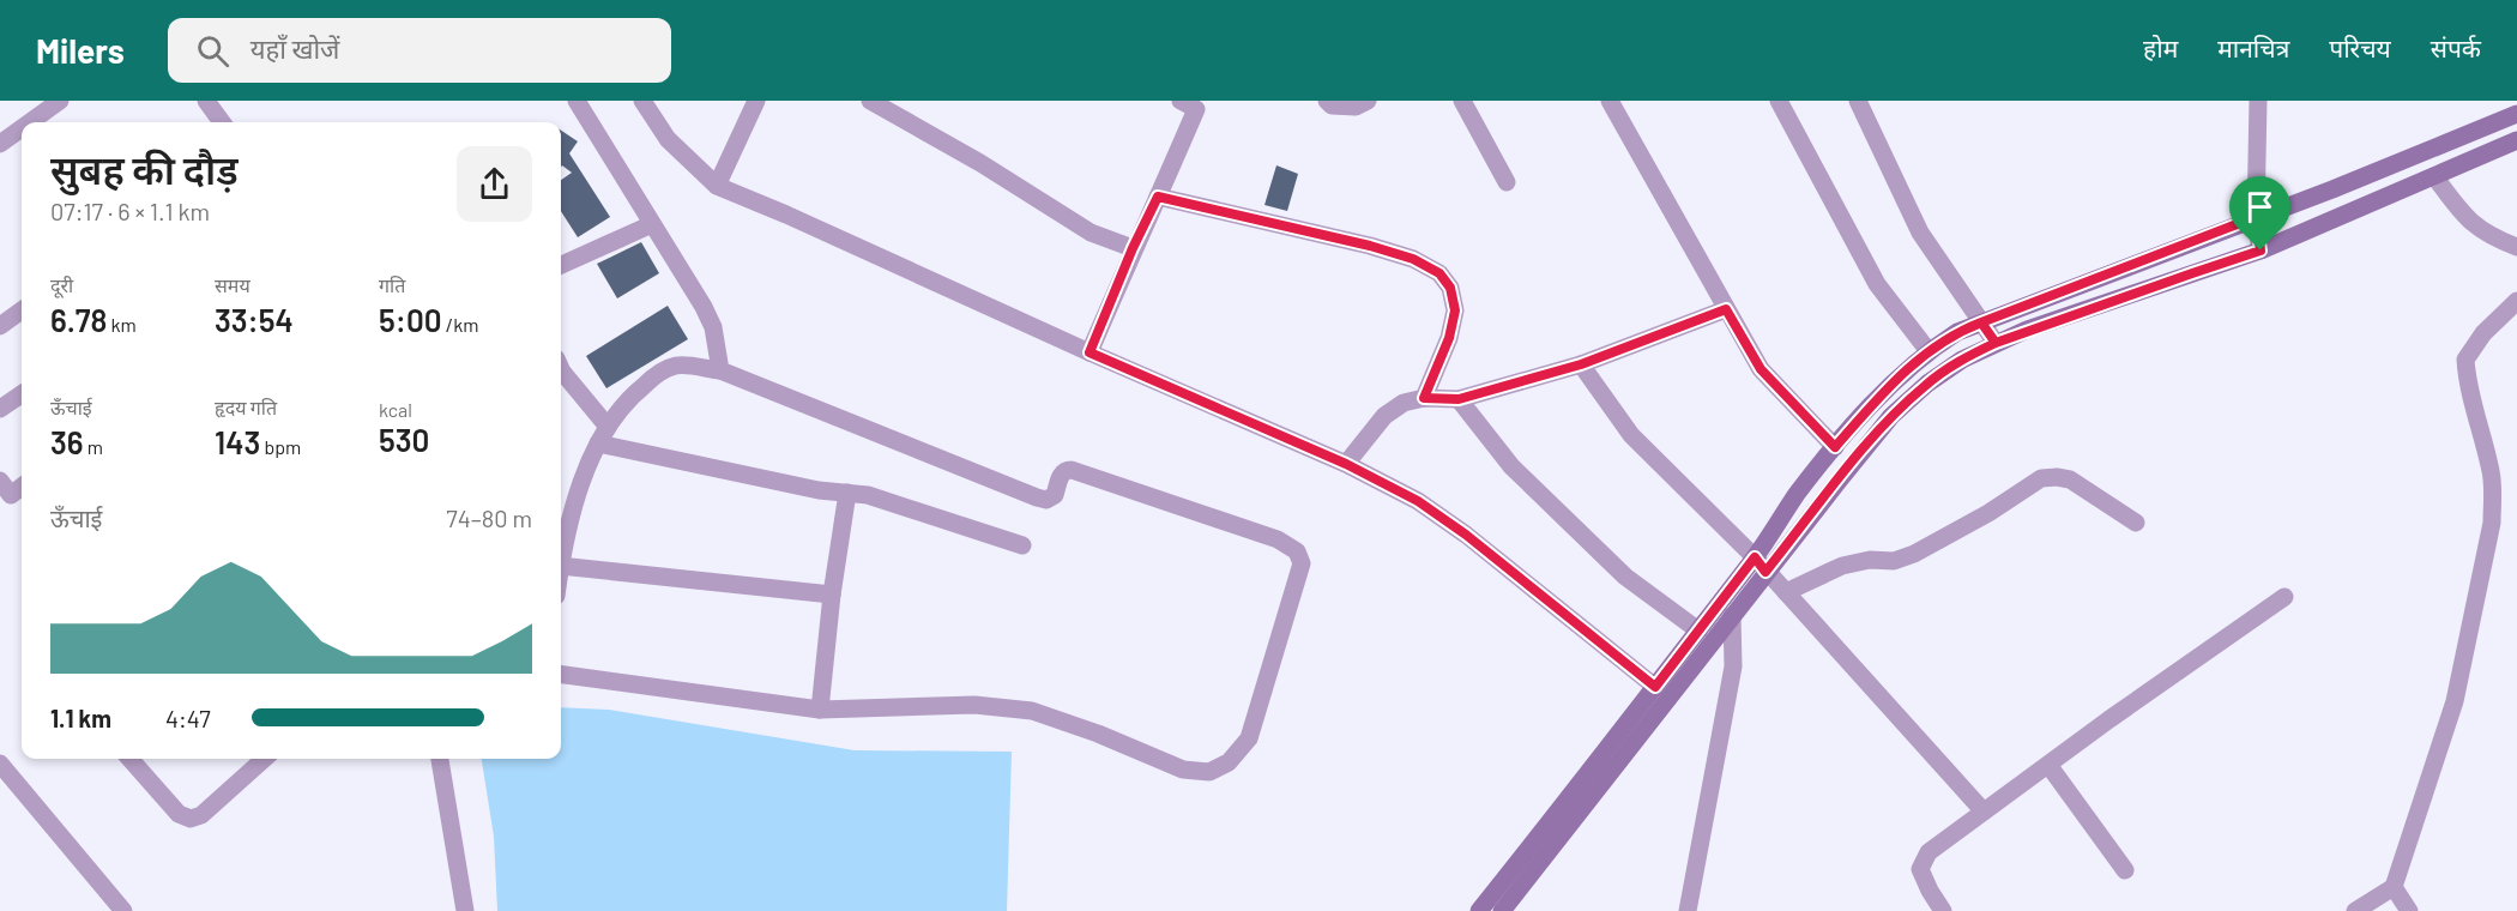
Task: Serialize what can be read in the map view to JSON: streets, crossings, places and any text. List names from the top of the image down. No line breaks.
{"page":{"header":"Milers","search":"यहाँ खोजें","nav":["होम","मानचित्र","परिचय","संपर्क"],"heading":["सुबह की दौड़","07:17 · 6 × 1.1 km"],"stats":[["दूरी","6.78 km"],["समय","33:54"],["गति","5:00 /km"],["ऊँचाई","36 m"],["हृदय गति","143 bpm"],["kcal","530"]],"chart":["ऊँचाई","74–80 m"],"list":[{"name":"1.1 km","note":"4:47"}]}}
